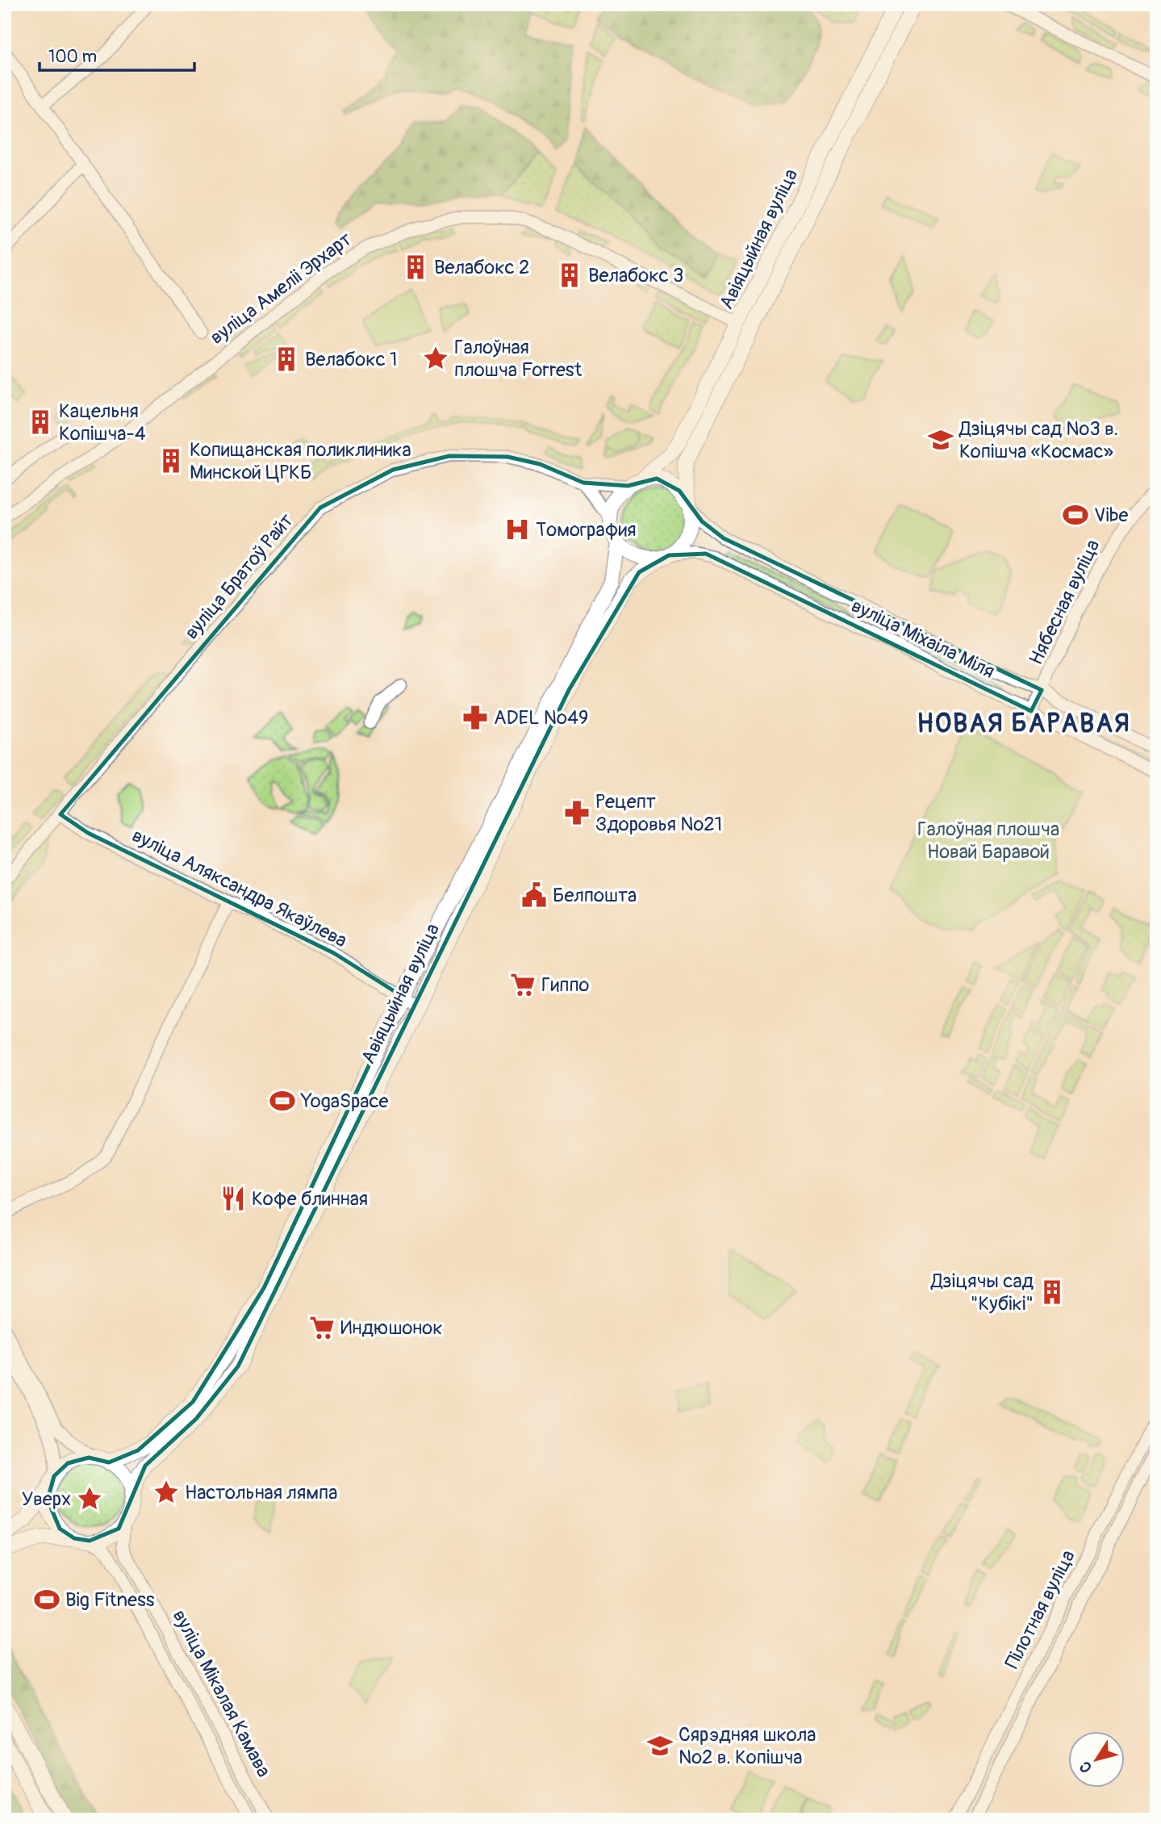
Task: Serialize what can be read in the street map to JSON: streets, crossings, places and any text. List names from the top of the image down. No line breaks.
{"streets":{"main road":["Авіяцыйная вуліца"],"street":["вуліца Амеліі Эрхарт","вуліца Братоў Райт","Нябесная вуліца","вуліца Міхаіла Міля","вуліца Аляксандра Якаўлева","Пілотная вуліца","вуліца Мікалая Камава"]},"crossings":[["Авіяцыйная вуліца","вуліца Амеліі Эрхарт"],["Авіяцыйная вуліца","вуліца Міхаіла Міля"],["Авіяцыйная вуліца","вуліца Аляксандра Якаўлева"],["Авіяцыйная вуліца","вуліца Мікалая Камава"],["вуліца Братоў Райт","вуліца Аляксандра Якаўлева"],["Нябесная вуліца","вуліца Міхаіла Міля"]],"districts":["НОВАЯ БАРАВАЯ"],"parks":["Галоўная плошча Новай Баравой"],"places":{"building":["Велабокс 2","Велабокс 3","Велабокс 1","Кацельня Копішча-4","Копищанская поликлиника Минской ЦРКБ","Дзіцячы сад \"Кубікі\""],"place":["Галоўная плошча Forrest","Настольная лямпа","Уверх"],"school or university":["Дзіцячы сад №3 в. Копішча «Космас»","Сярэдняя школа №2 в. Копішча"],"sports":["Vibe","YogaSpace","Big Fitness"],"hospital":["Томография"],"pharmacy":["ADEL №49","Рецепт Здоровья №21"],"public building":["Белпошта"],"supermarket":["Гиппо","Индюшонок"],"restaurant":["Кофе блинная"]},"scale_bar":"100 m","north":"bottom left"}
